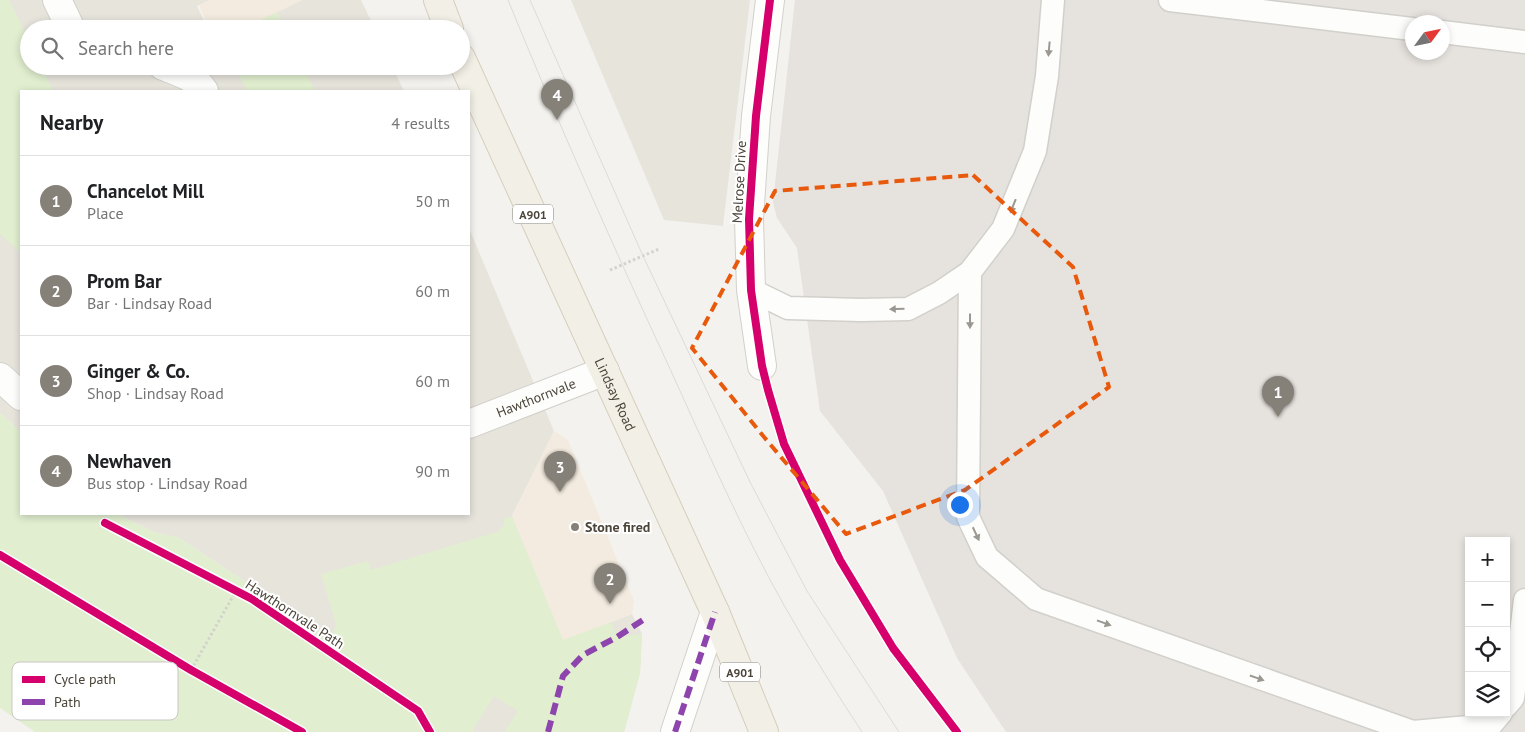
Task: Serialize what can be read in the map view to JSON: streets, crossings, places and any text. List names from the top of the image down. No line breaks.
{"streets":{"main road":["A901","Lindsay Road"],"street":["Melrose Drive","Hawthornvale"],"cycle path":["Hawthornvale Path"]},"crossings":[["Lindsay Road","Hawthornvale"]],"places":["Stone fired"],"legend":["Cycle path","Path"],"north":"top right","page":{"search":"Search here","pins":["4","1","3","2"],"heading":["Nearby","4 results"],"list":[{"mark":"1","name":"Chancelot Mill","note":"Place","value":"50 m"},{"mark":"2","name":"Prom Bar","note":"Bar · Lindsay Road","value":"60 m"},{"mark":"3","name":"Ginger & Co.","note":"Shop · Lindsay Road","value":"60 m"},{"mark":"4","name":"Newhaven","note":"Bus stop · Lindsay Road","value":"90 m"}],"map_buttons":["+","−"]}}
